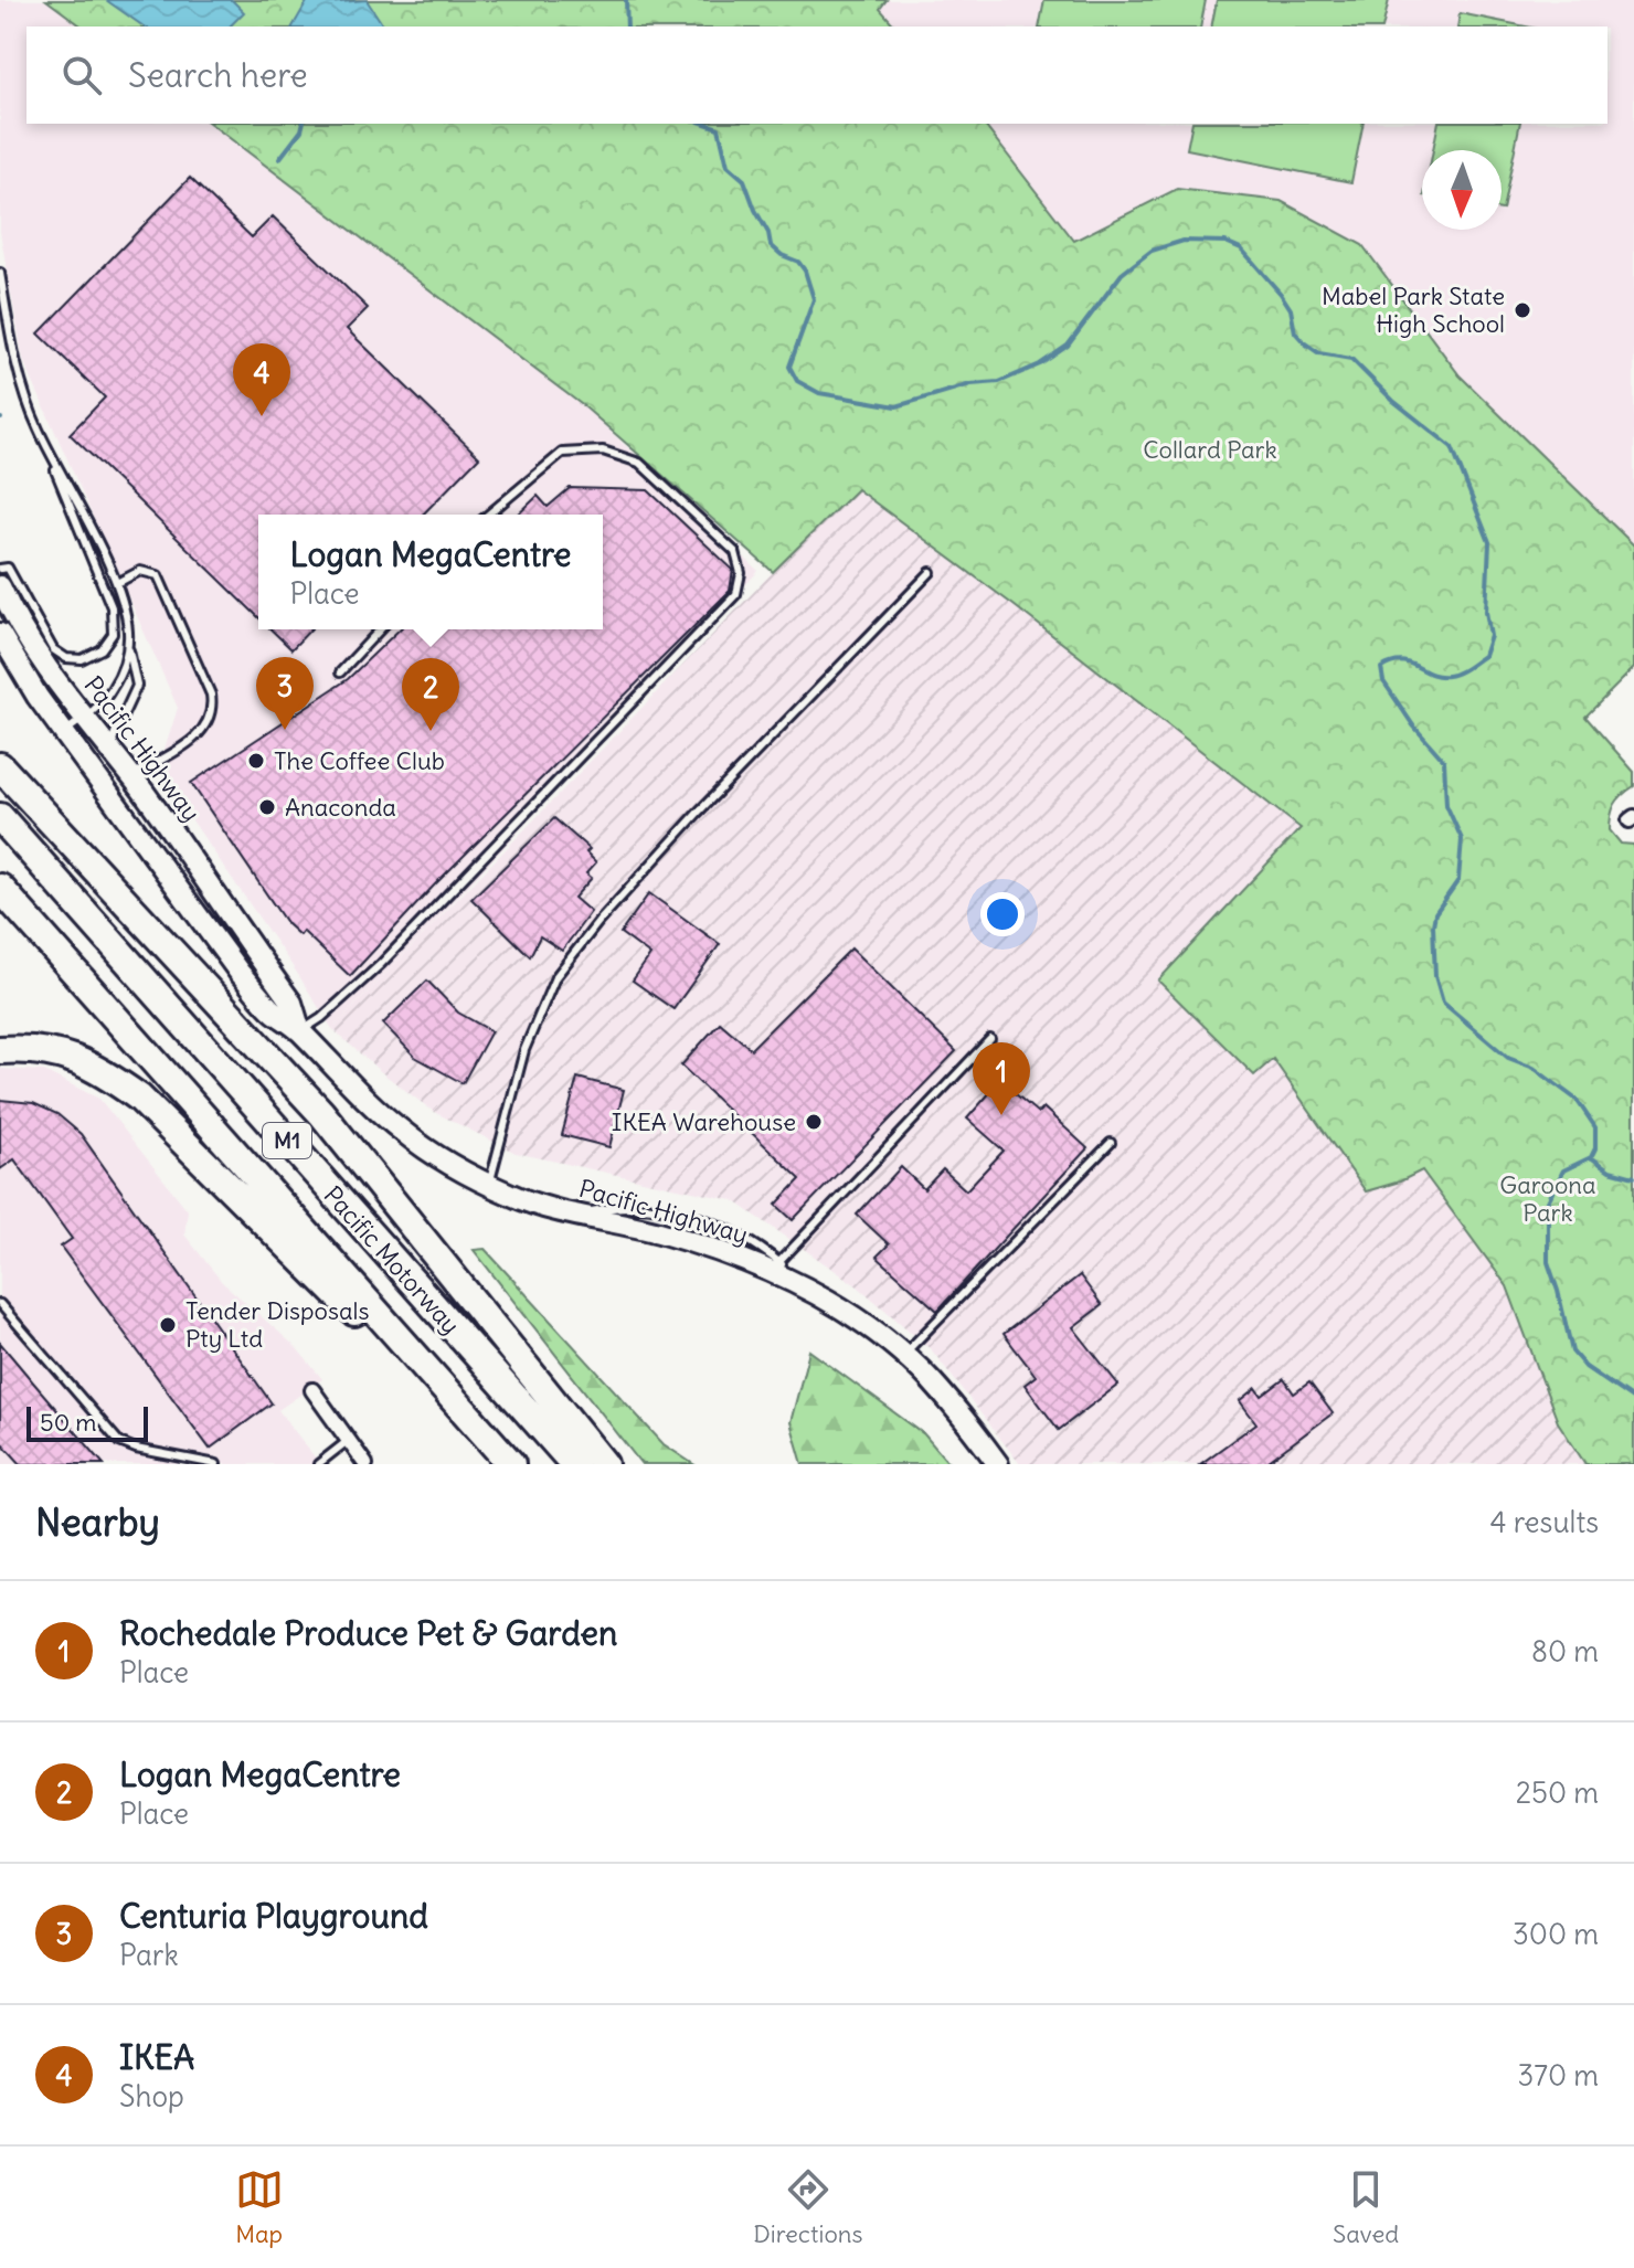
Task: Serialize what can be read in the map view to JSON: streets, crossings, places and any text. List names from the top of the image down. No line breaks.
{"streets":{"highway":["M1","Pacific Motorway"],"street":["Pacific Highway"]},"parks":["Collard Park","Garoona Park"],"places":["Mabel Park State High School","The Coffee Club","Anaconda","IKEA Warehouse","Tender Disposals Pty Ltd"],"scale_bar":"50 m","north":"bottom","page":{"search":"Search here","pins":["4","3","2","1"],"popup":["Logan MegaCentre","Place"],"scale":"50 m","heading":["Nearby","4 results"],"list":[{"mark":"1","name":"Rochedale Produce Pet & Garden","note":"Place","value":"80 m"},{"mark":"2","name":"Logan MegaCentre","note":"Place","value":"250 m"},{"mark":"3","name":"Centuria Playground","note":"Park","value":"300 m"},{"mark":"4","name":"IKEA","note":"Shop","value":"370 m"}],"nav":["Map","Directions","Saved"]}}
